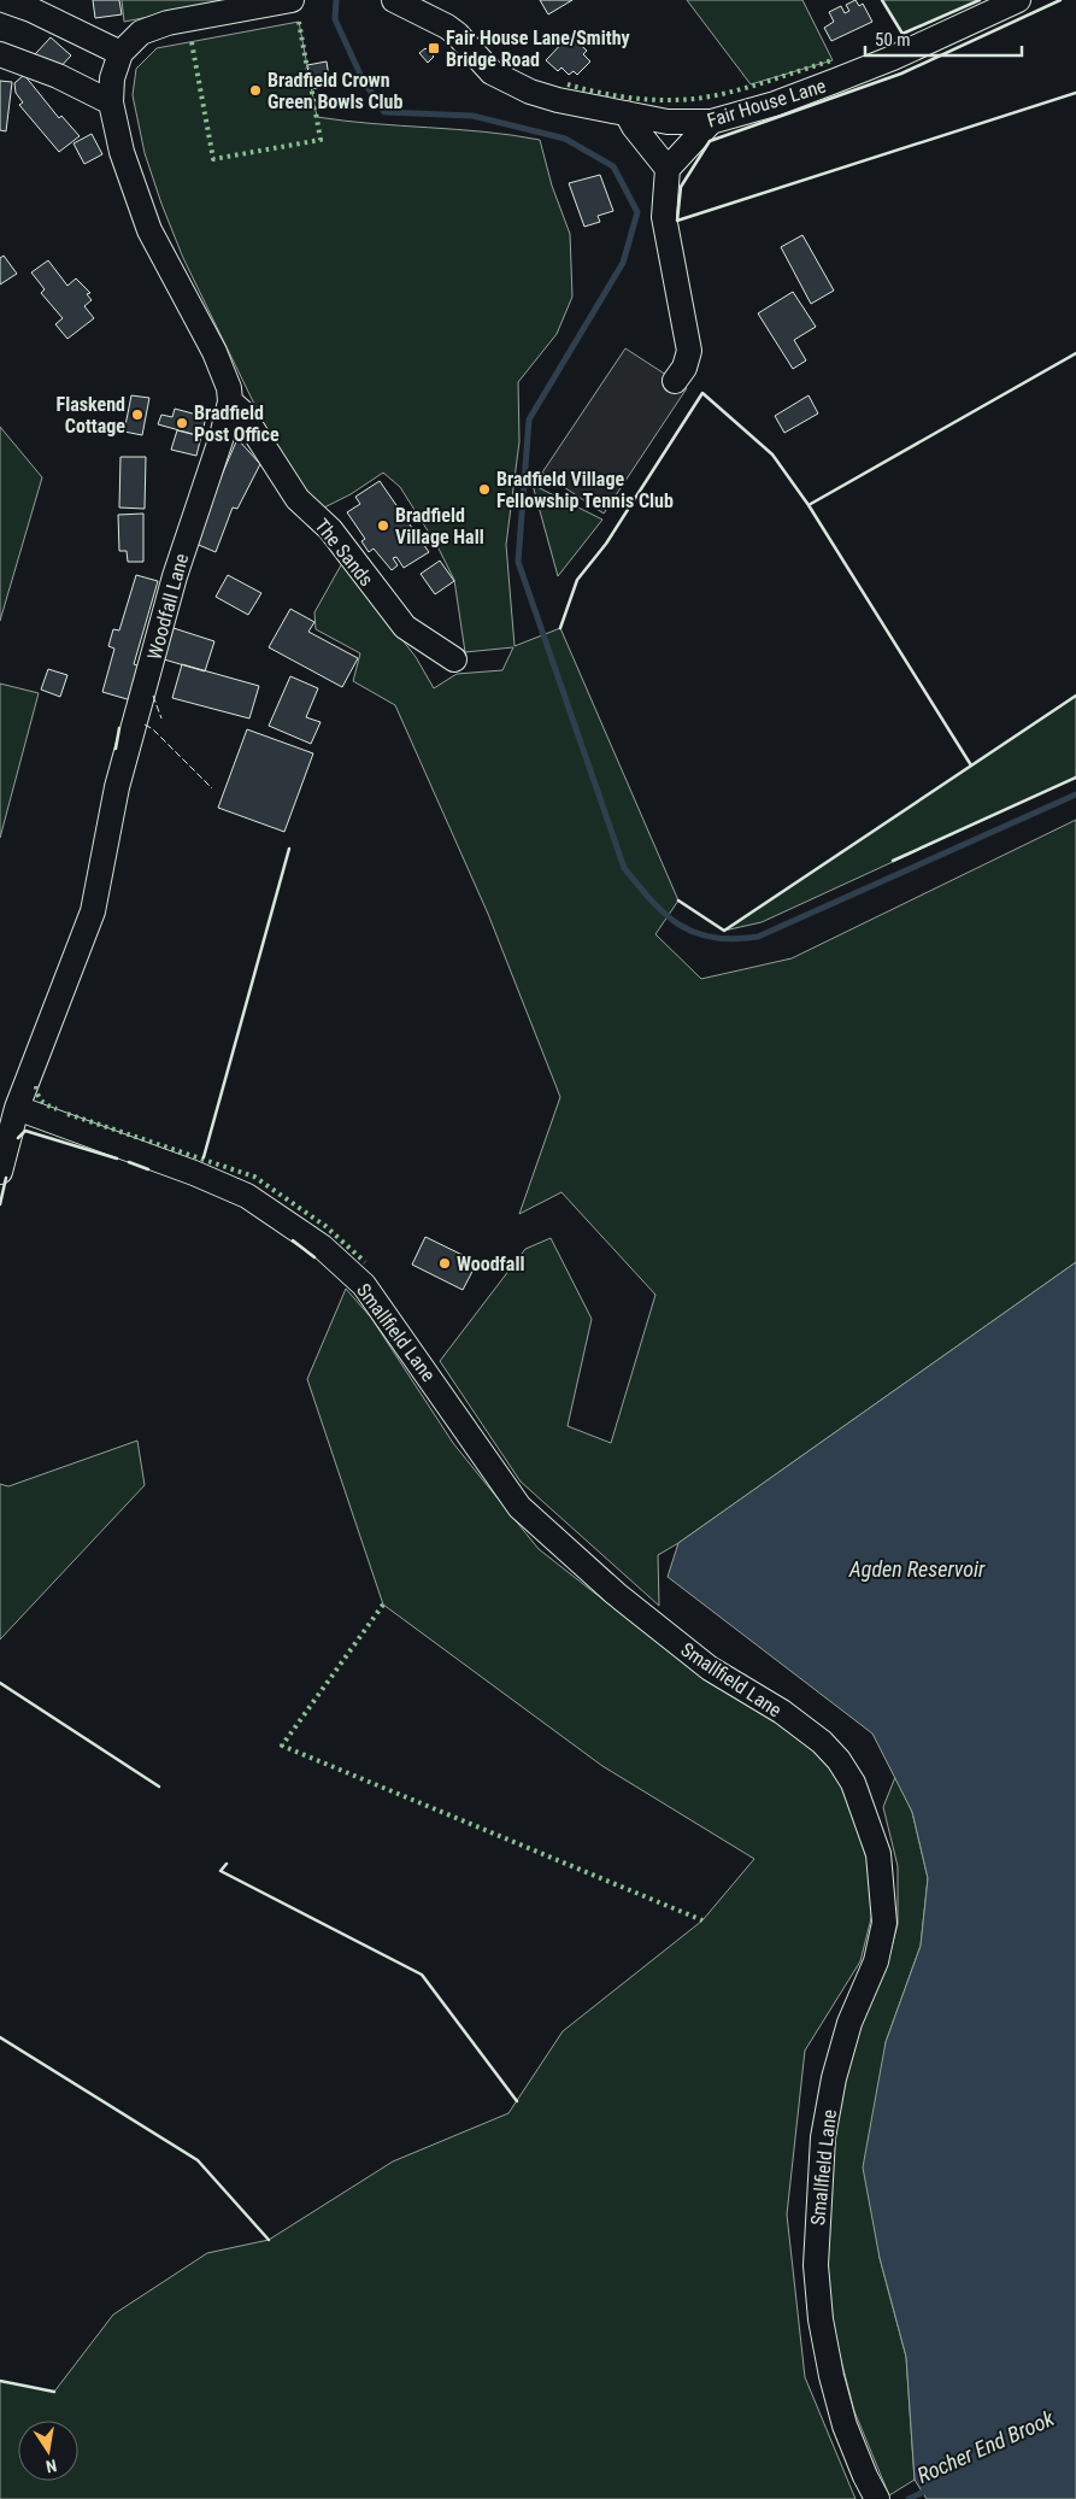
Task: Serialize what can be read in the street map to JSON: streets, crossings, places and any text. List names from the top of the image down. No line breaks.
{"streets":{"street":["Fair House Lane","The Sands","Woodfall Lane","Smallfield Lane"]},"crossings":[["The Sands","Woodfall Lane"],["Woodfall Lane","Smallfield Lane"]],"water":["Agden Reservoir","Rocher End Brook"],"places":{"transit":["Fair House Lane/Smithy Bridge Road"],"other":["Bradfield Crown Green Bowls Club","Flaskend Cottage","Bradfield Post Office","Bradfield Village Fellowship Tennis Club","Bradfield Village Hall","Woodfall"]},"scale_bar":"50 m","north":"bottom"}
